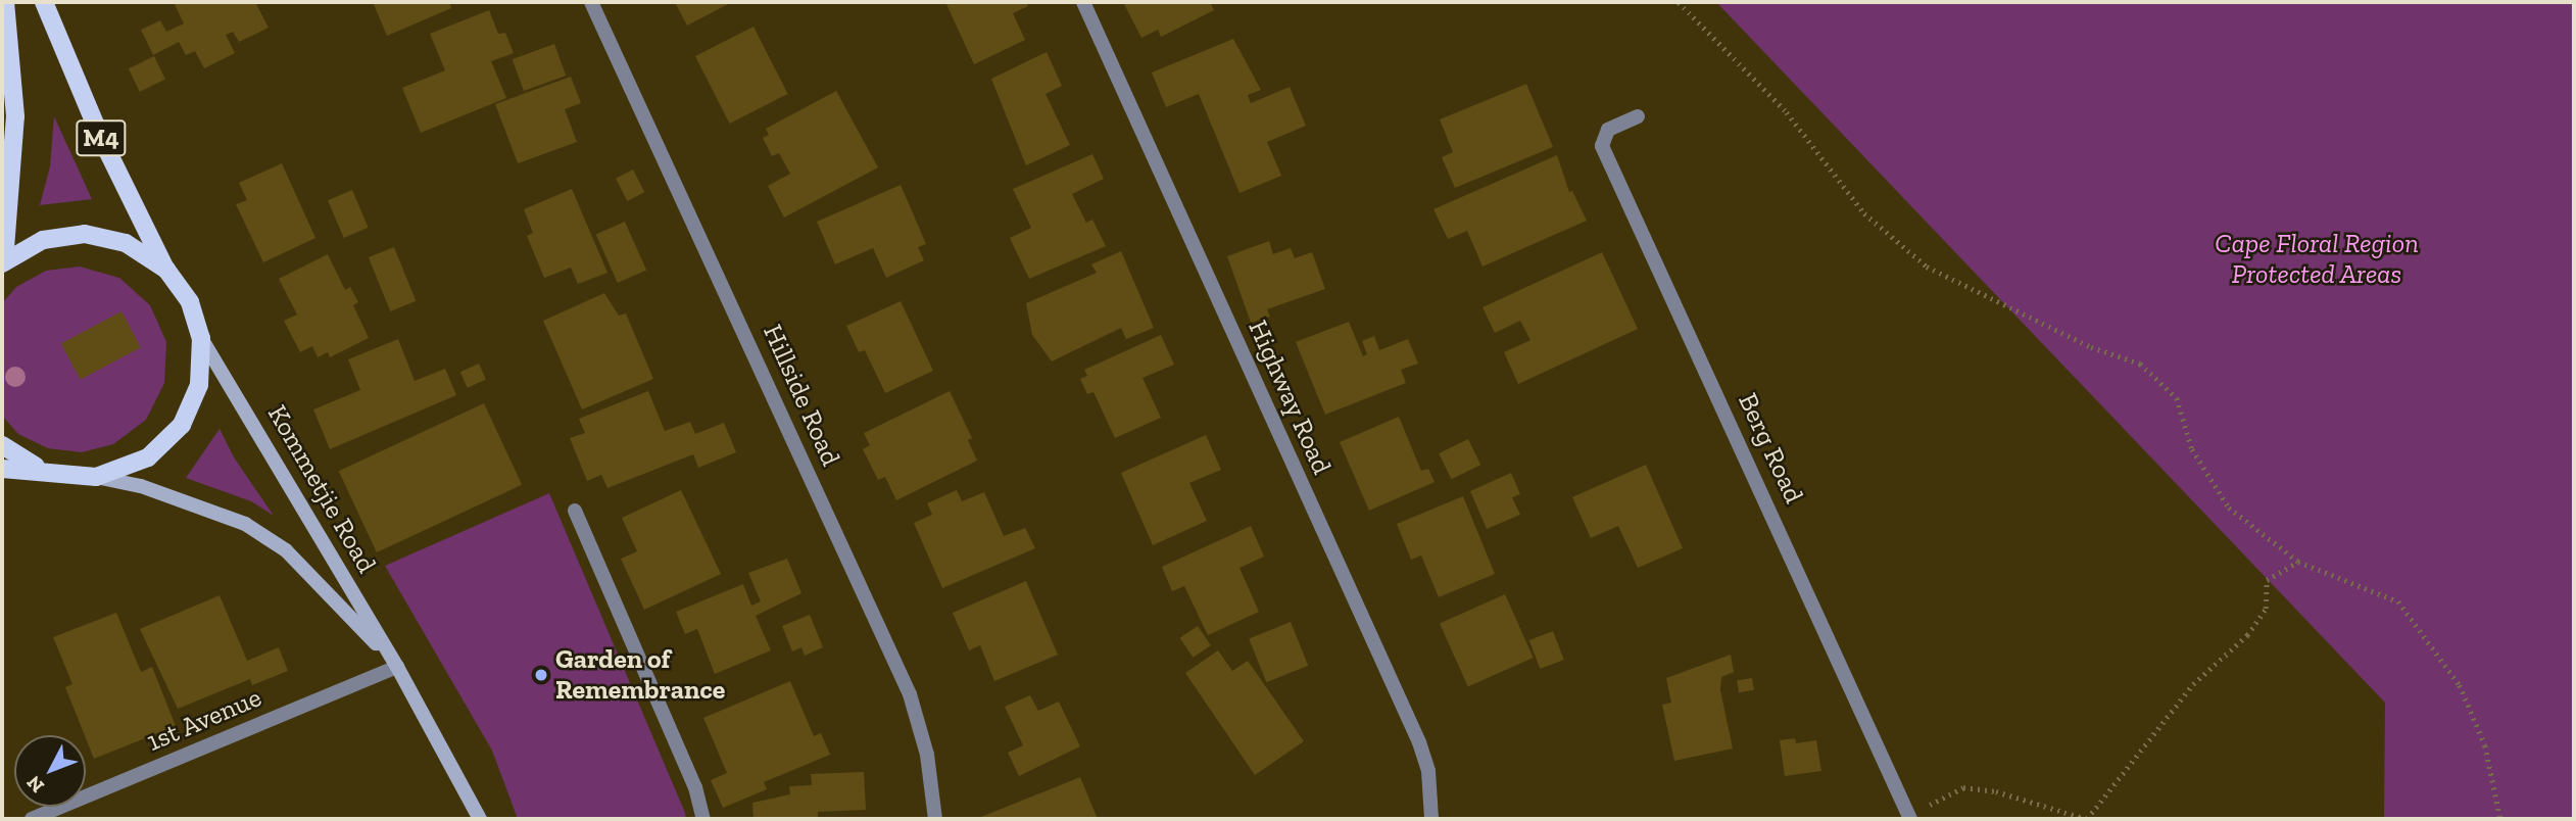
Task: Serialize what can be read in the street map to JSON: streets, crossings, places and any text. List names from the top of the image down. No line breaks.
{"streets":{"main road":["M4","Kommetjie Road"],"street":["Hillside Road","Highway Road","Berg Road","1st Avenue"]},"crossings":[["M4","Kommetjie Road"],["Kommetjie Road","1st Avenue"]],"parks":["Cape Floral Region Protected Areas"],"places":["Garden of Remembrance"],"north":"bottom left"}
